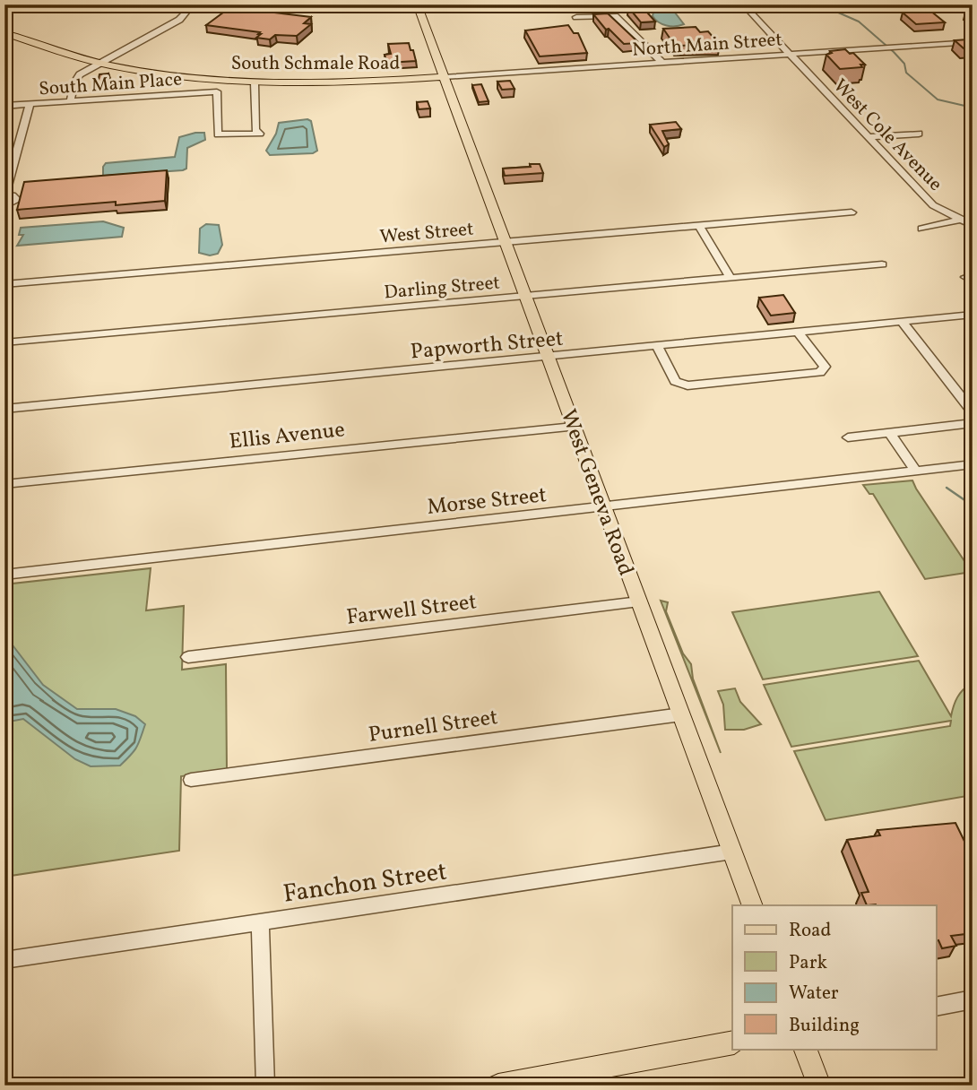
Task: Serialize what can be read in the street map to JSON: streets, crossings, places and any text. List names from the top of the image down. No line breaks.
{"streets":{"main road":["South Schmale Road","West Geneva Road"],"street":["North Main Street","South Main Place","West Cole Avenue","West Street","Darling Street","Papworth Street","Ellis Avenue","Morse Street","Farwell Street","Purnell Street","Fanchon Street"]},"crossings":[["North Main Street","South Schmale Road"],["North Main Street","West Cole Avenue"],["North Main Street","West Geneva Road"],["South Schmale Road","South Main Place"],["South Schmale Road","West Geneva Road"],["West Street","West Geneva Road"],["Darling Street","West Geneva Road"],["Papworth Street","West Geneva Road"],["Ellis Avenue","West Geneva Road"],["West Geneva Road","Morse Street"],["West Geneva Road","Farwell Street"],["West Geneva Road","Purnell Street"],["West Geneva Road","Fanchon Street"]],"legend":["Road","Park","Water","Building"]}
